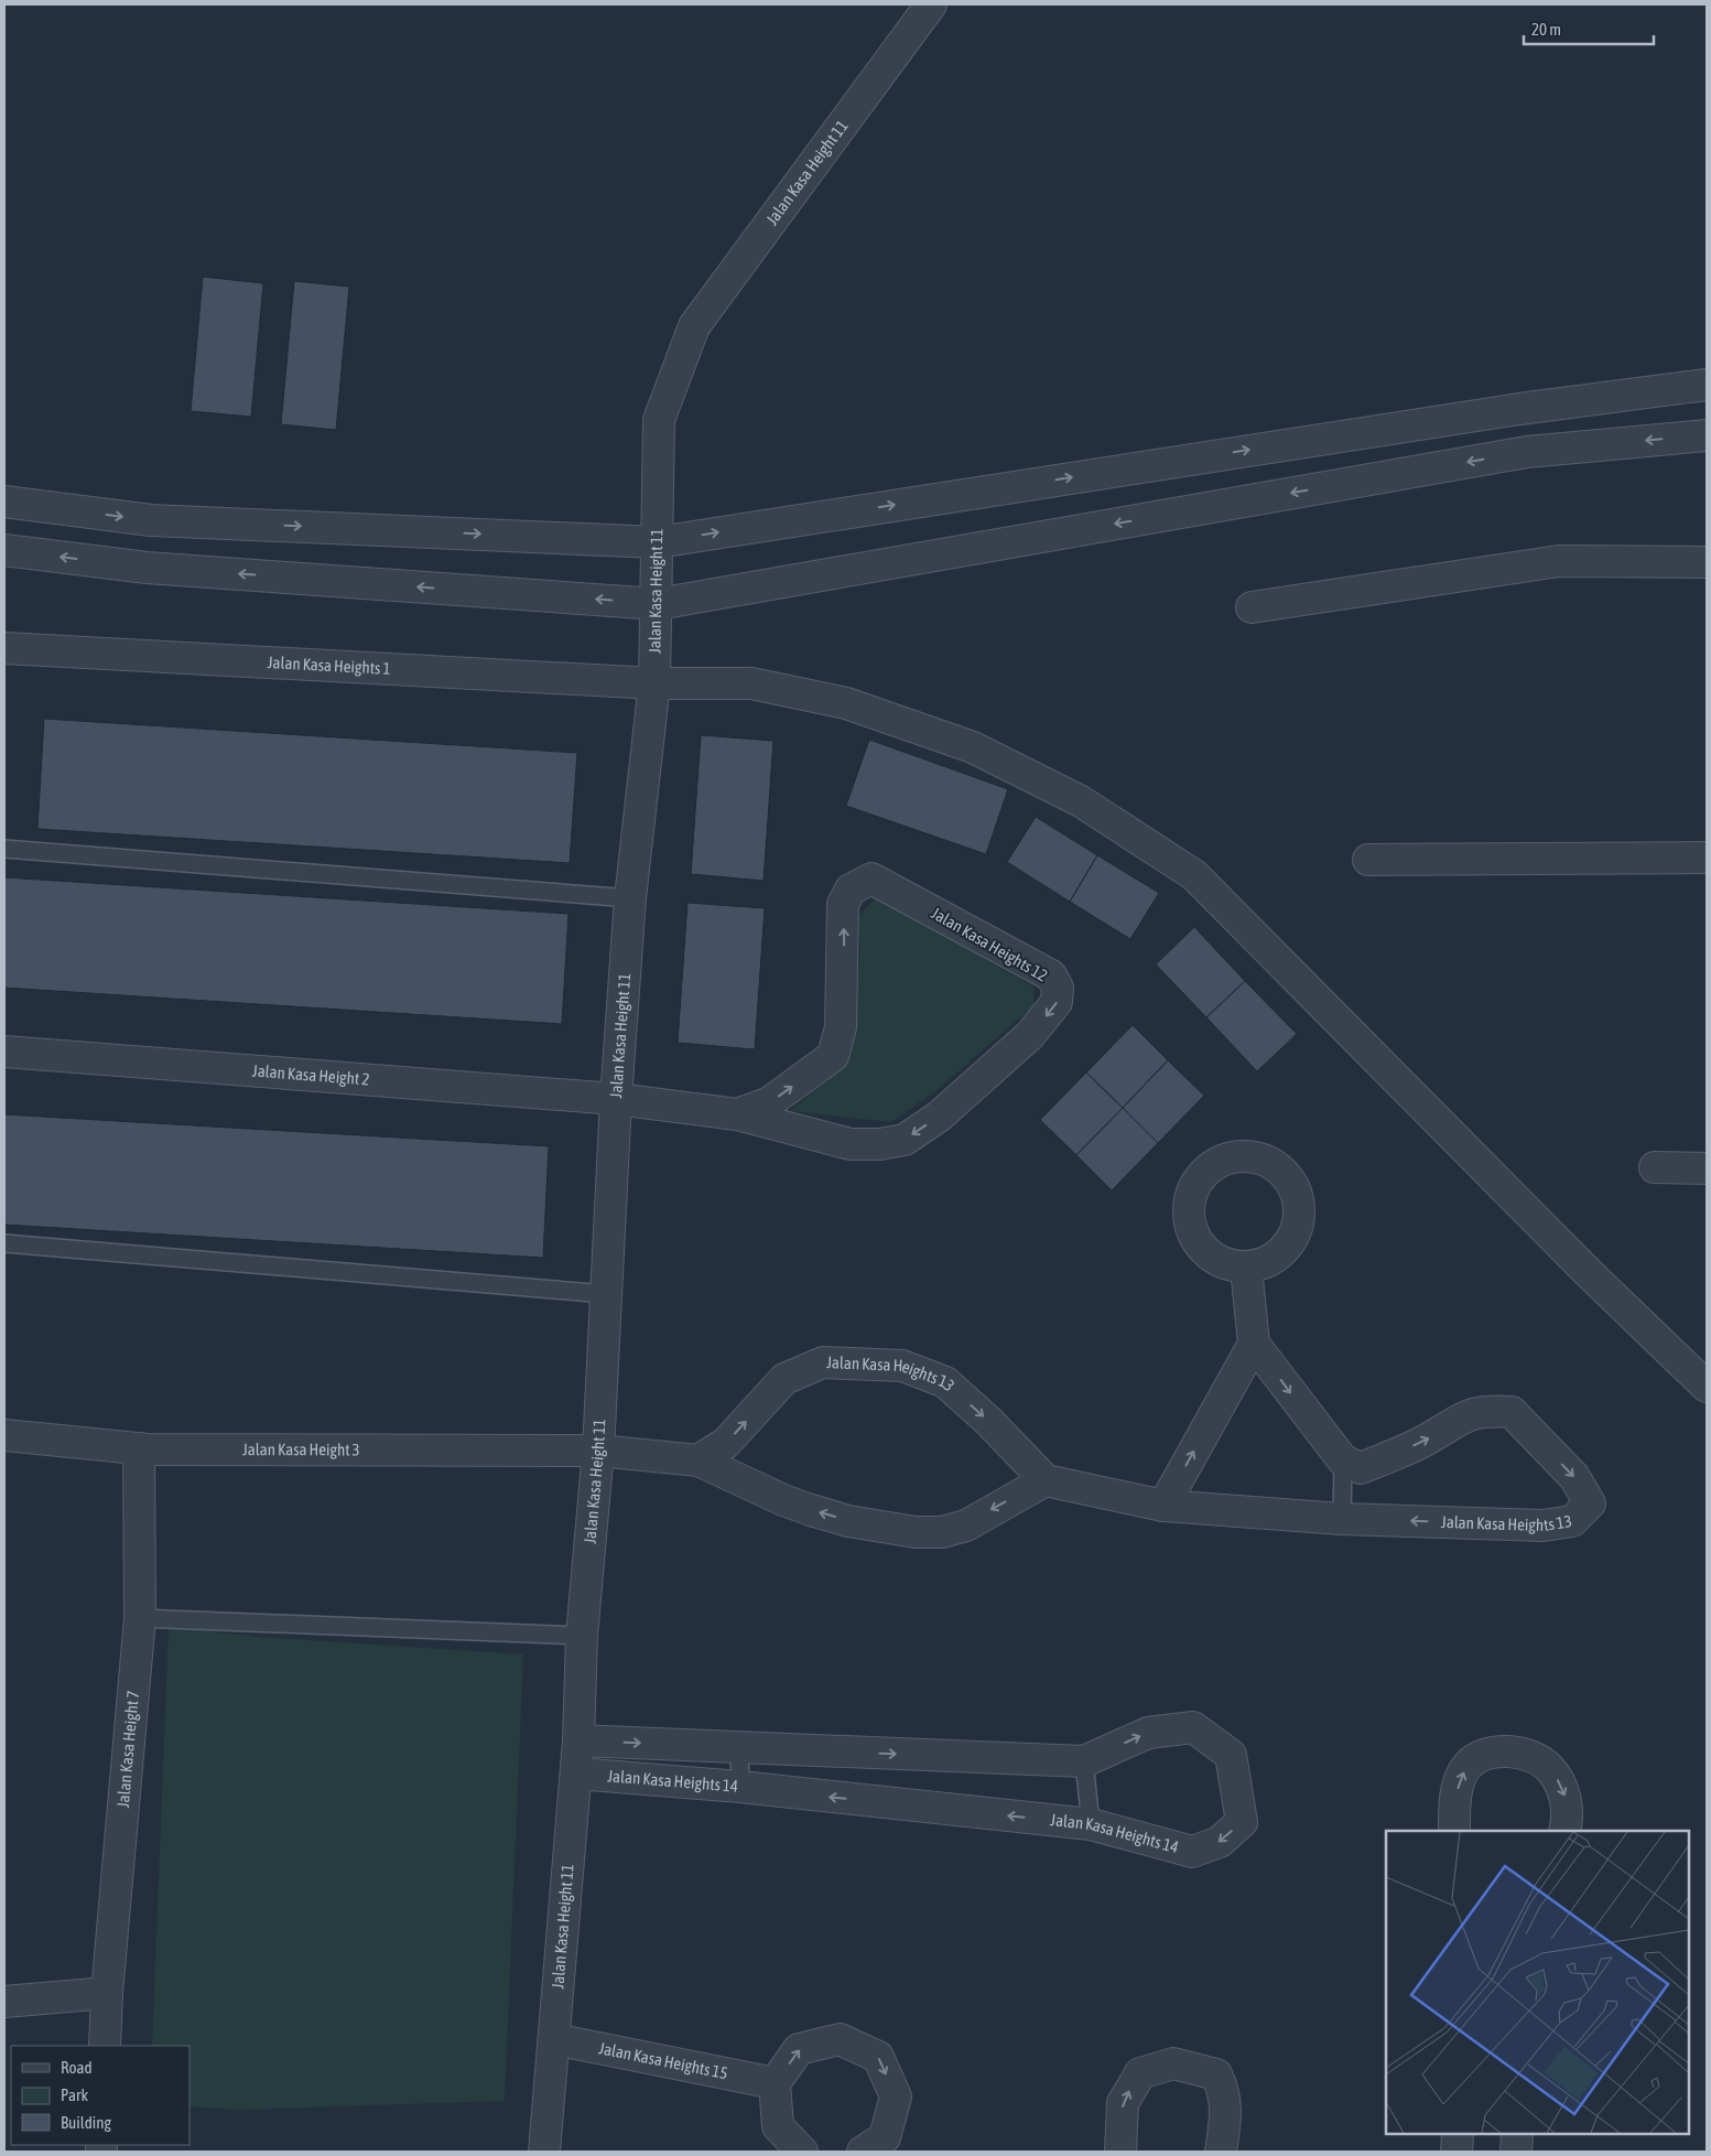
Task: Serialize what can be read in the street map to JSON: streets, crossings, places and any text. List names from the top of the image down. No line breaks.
{"streets":{"street":["Jalan Kasa Height 11","Jalan Kasa Heights 1","Jalan Kasa Heights 12","Jalan Kasa Height 2","Jalan Kasa Heights 13","Jalan Kasa Height 3","Jalan Kasa Height 7","Jalan Kasa Heights 14","Jalan Kasa Heights 15"]},"crossings":[["Jalan Kasa Height 11","Jalan Kasa Heights 1"],["Jalan Kasa Height 11","Jalan Kasa Heights 12"],["Jalan Kasa Height 11","Jalan Kasa Height 2"],["Jalan Kasa Height 11","Jalan Kasa Height 3"],["Jalan Kasa Height 11","Jalan Kasa Heights 14"],["Jalan Kasa Height 11","Jalan Kasa Heights 15"],["Jalan Kasa Heights 12","Jalan Kasa Height 2"],["Jalan Kasa Height 3","Jalan Kasa Height 7"]],"legend":["Road","Park","Building"],"scale_bar":"20 m"}
